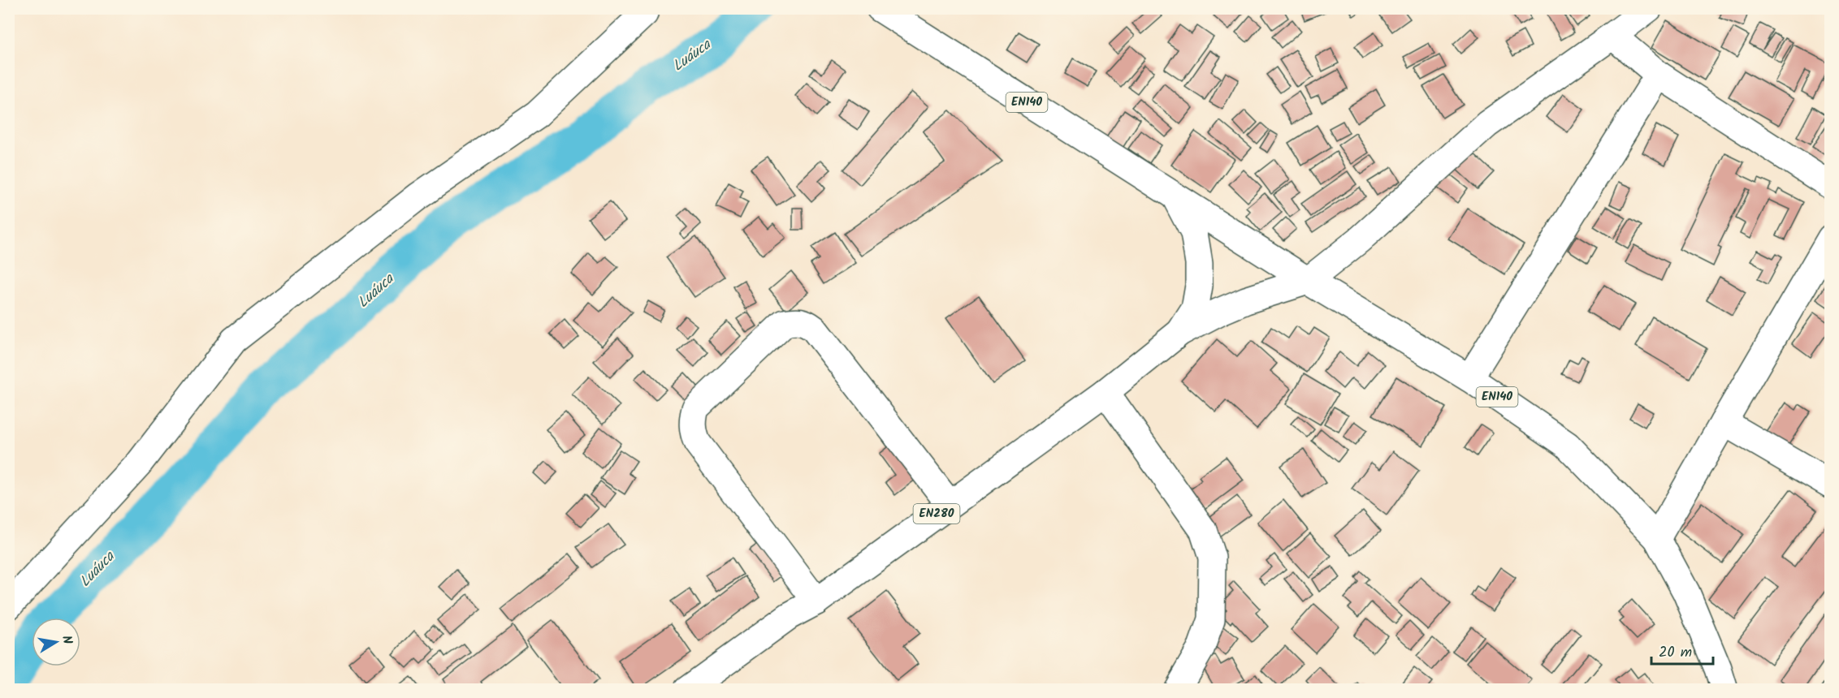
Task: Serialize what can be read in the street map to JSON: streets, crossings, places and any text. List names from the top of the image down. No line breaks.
{"streets":{"street":["EN140","EN280"]},"crossings":[["EN140","EN280"]],"water":["Luáuca"],"scale_bar":"20 m","north":"right"}
